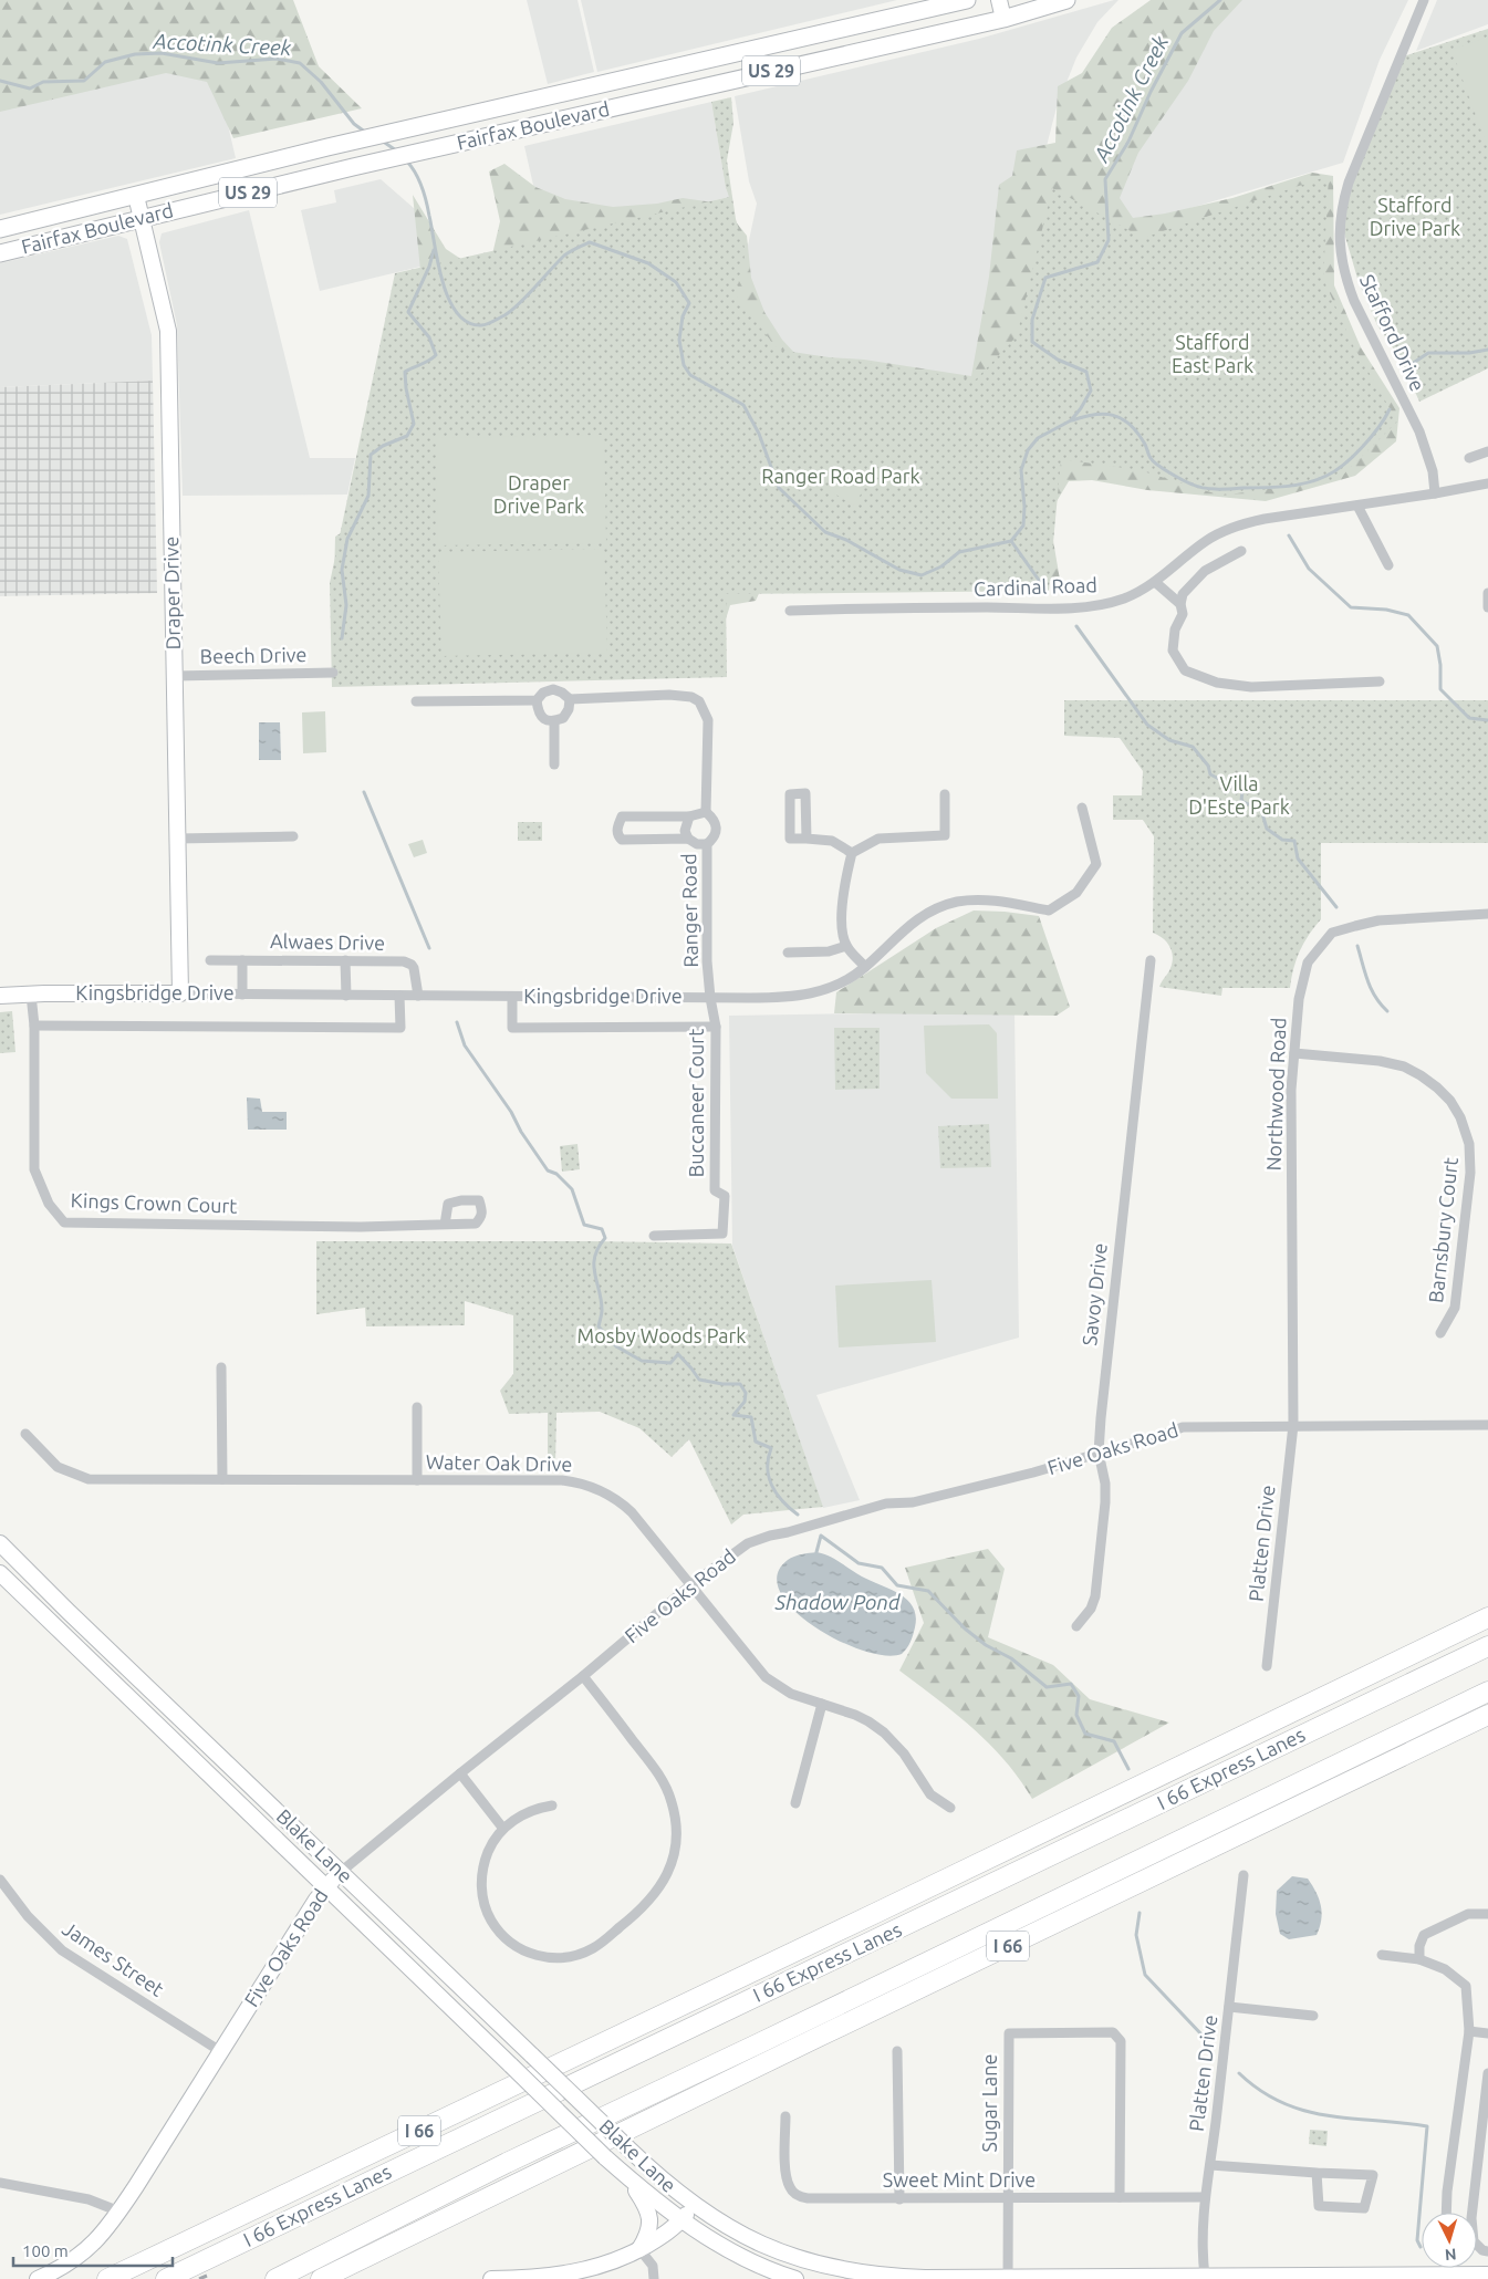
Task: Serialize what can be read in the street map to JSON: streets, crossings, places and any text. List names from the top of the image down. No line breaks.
{"streets":{"highway":["I 66 Express Lanes","I 66"],"main road":["US 29","Fairfax Boulevard","Draper Drive","Kingsbridge Drive","Five Oaks Road","Blake Lane"],"street":["Stafford Drive","Cardinal Road","Beech Drive","Ranger Road","Alwaes Drive","Northwood Road","Buccaneer Court","Kings Crown Court","Barnsbury Court","Savoy Drive","Water Oak Drive","Platten Drive","James Street","Sugar Lane","Sweet Mint Drive"]},"crossings":[["Fairfax Boulevard","Draper Drive"],["Stafford Drive","Cardinal Road"],["Draper Drive","Beech Drive"],["Draper Drive","Kingsbridge Drive"],["Ranger Road","Kingsbridge Drive"],["Ranger Road","Buccaneer Court"],["Alwaes Drive","Kingsbridge Drive"],["Kingsbridge Drive","Buccaneer Court"],["Kingsbridge Drive","Kings Crown Court"],["Northwood Road","Barnsbury Court"],["Northwood Road","Five Oaks Road"],["Northwood Road","Platten Drive"],["Savoy Drive","Five Oaks Road"],["Five Oaks Road","Water Oak Drive"],["Five Oaks Road","Platten Drive"],["Five Oaks Road","Blake Lane"],["Five Oaks Road","James Street"],["Platten Drive","Blake Lane"],["Platten Drive","Sweet Mint Drive"],["Blake Lane","Sugar Lane"],["Sugar Lane","Sweet Mint Drive"]],"water":["Accotink Creek","Shadow Pond"],"parks":["Stafford Drive Park","Stafford East Park","Ranger Road Park","Draper Drive Park","Villa D'Este Park","Mosby Woods Park"],"scale_bar":"100 m","north":"bottom"}
